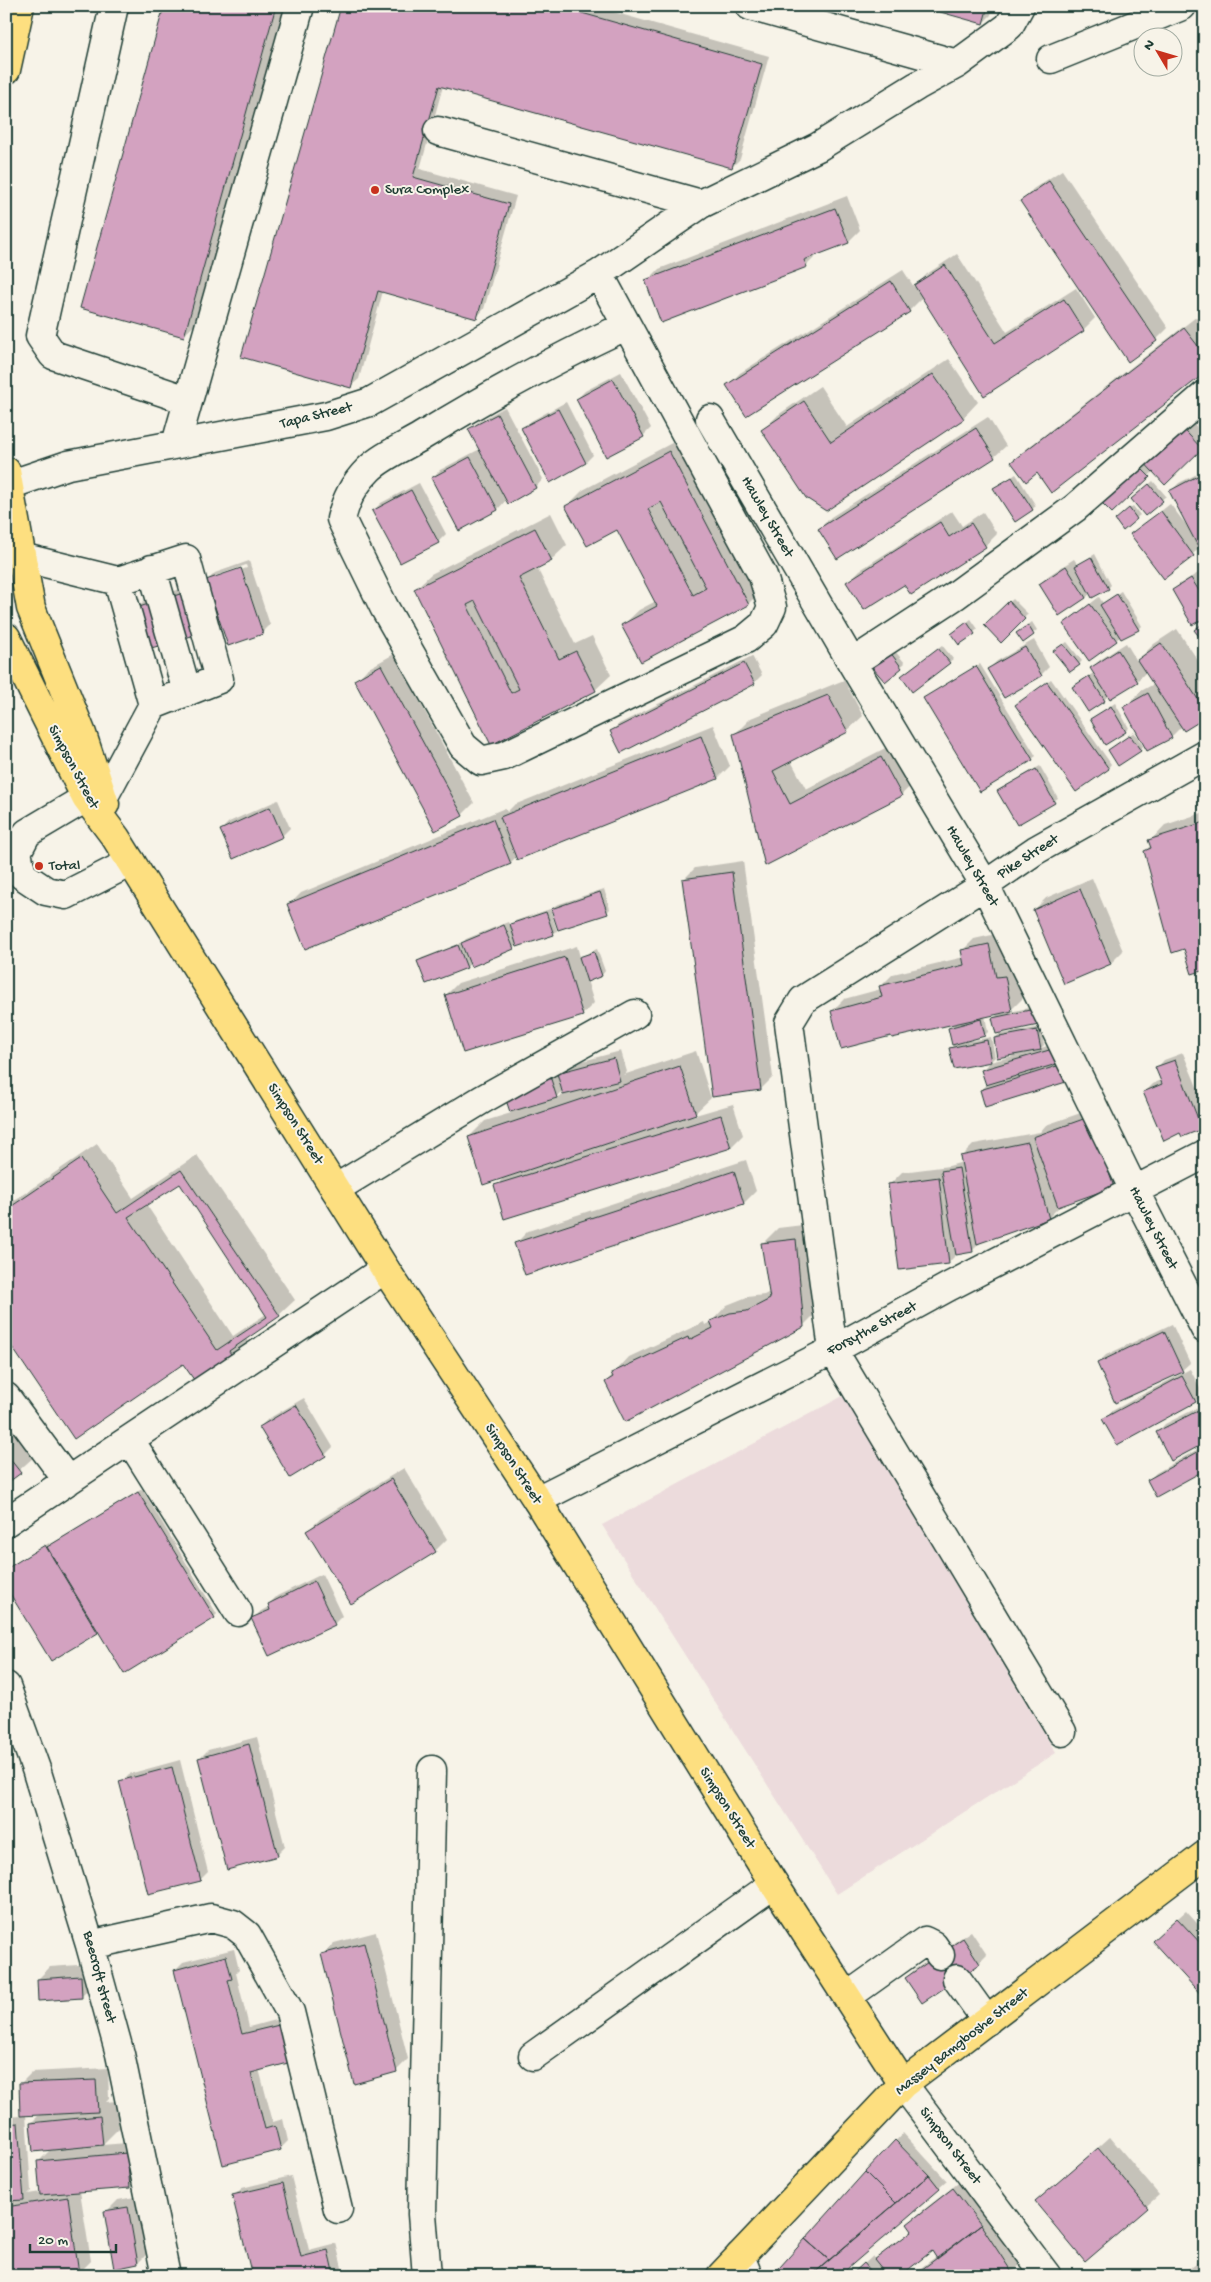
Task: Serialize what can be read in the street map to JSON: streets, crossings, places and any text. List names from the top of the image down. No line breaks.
{"streets":{"main road":["Simpson Street","Massey Bamgboshe Street"],"street":["Tapa Street","Hawley Street","Pike Street","Forsythe Street","Beecroft street"]},"crossings":[["Hawley Street","Pike Street"],["Hawley Street","Forsythe Street"],["Simpson Street","Forsythe Street"],["Simpson Street","Massey Bamgboshe Street"],["Pike Street","Forsythe Street"]],"places":["Sura Complex","Total"],"scale_bar":"20 m","north":"top left"}
